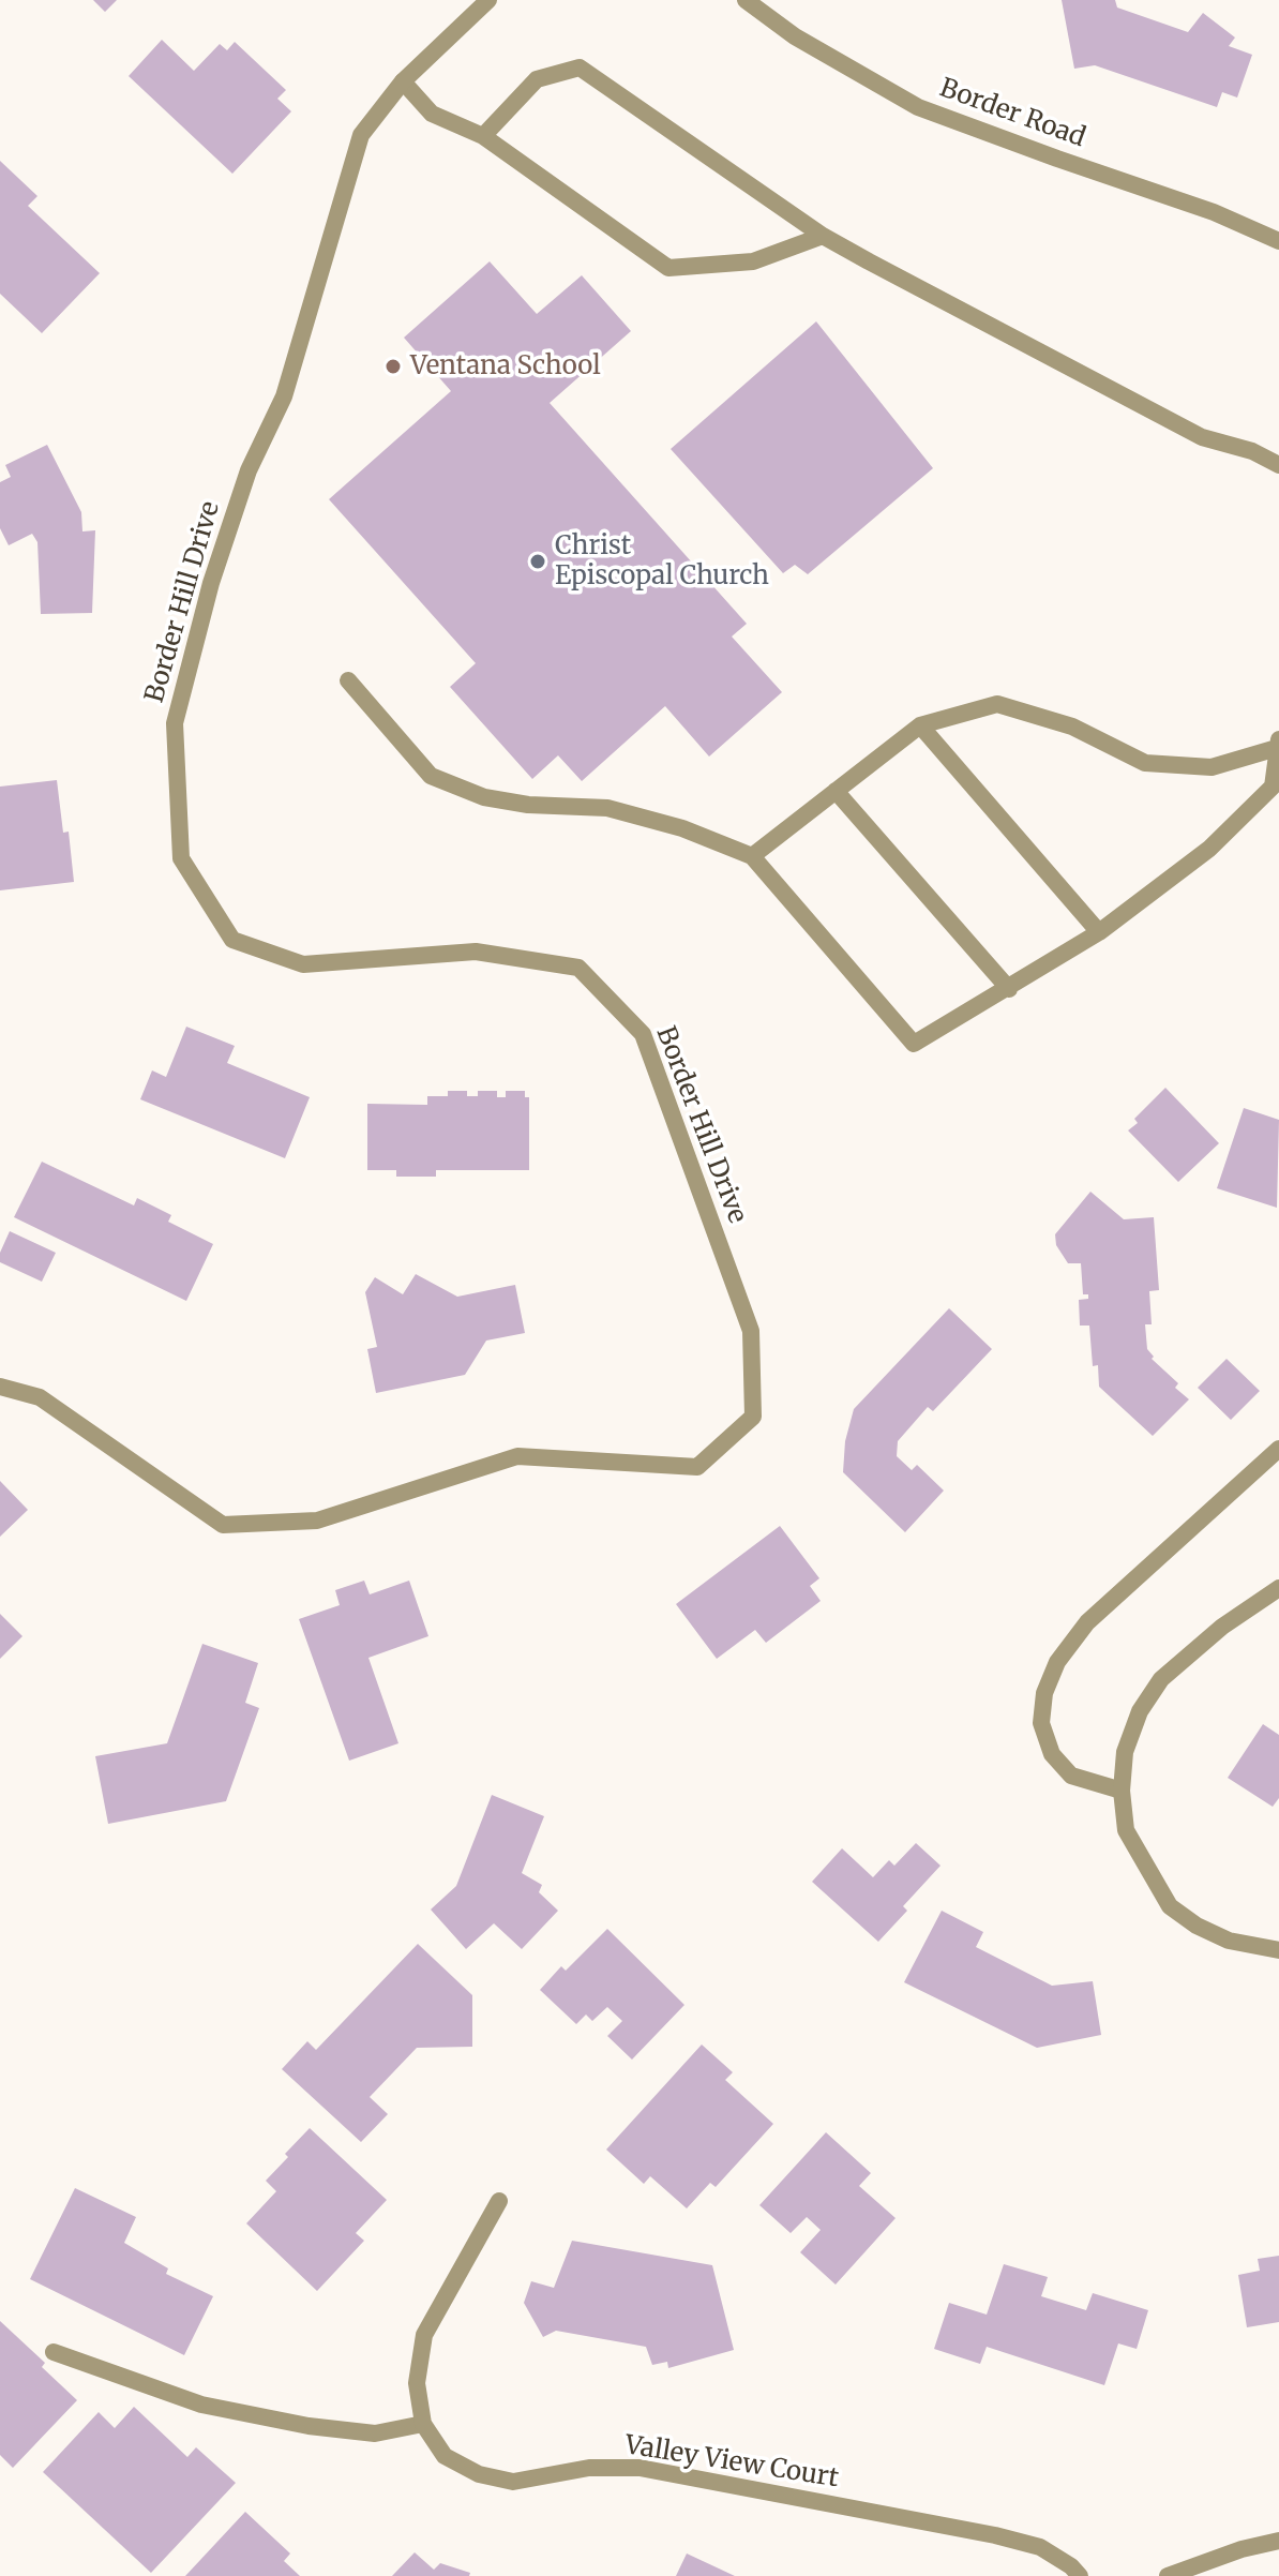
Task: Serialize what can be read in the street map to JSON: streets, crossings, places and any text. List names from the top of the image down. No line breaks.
{"streets":{"street":["Border Road","Border Hill Drive","Valley View Court"]},"places":["Ventana School","Christ Episcopal Church"]}
